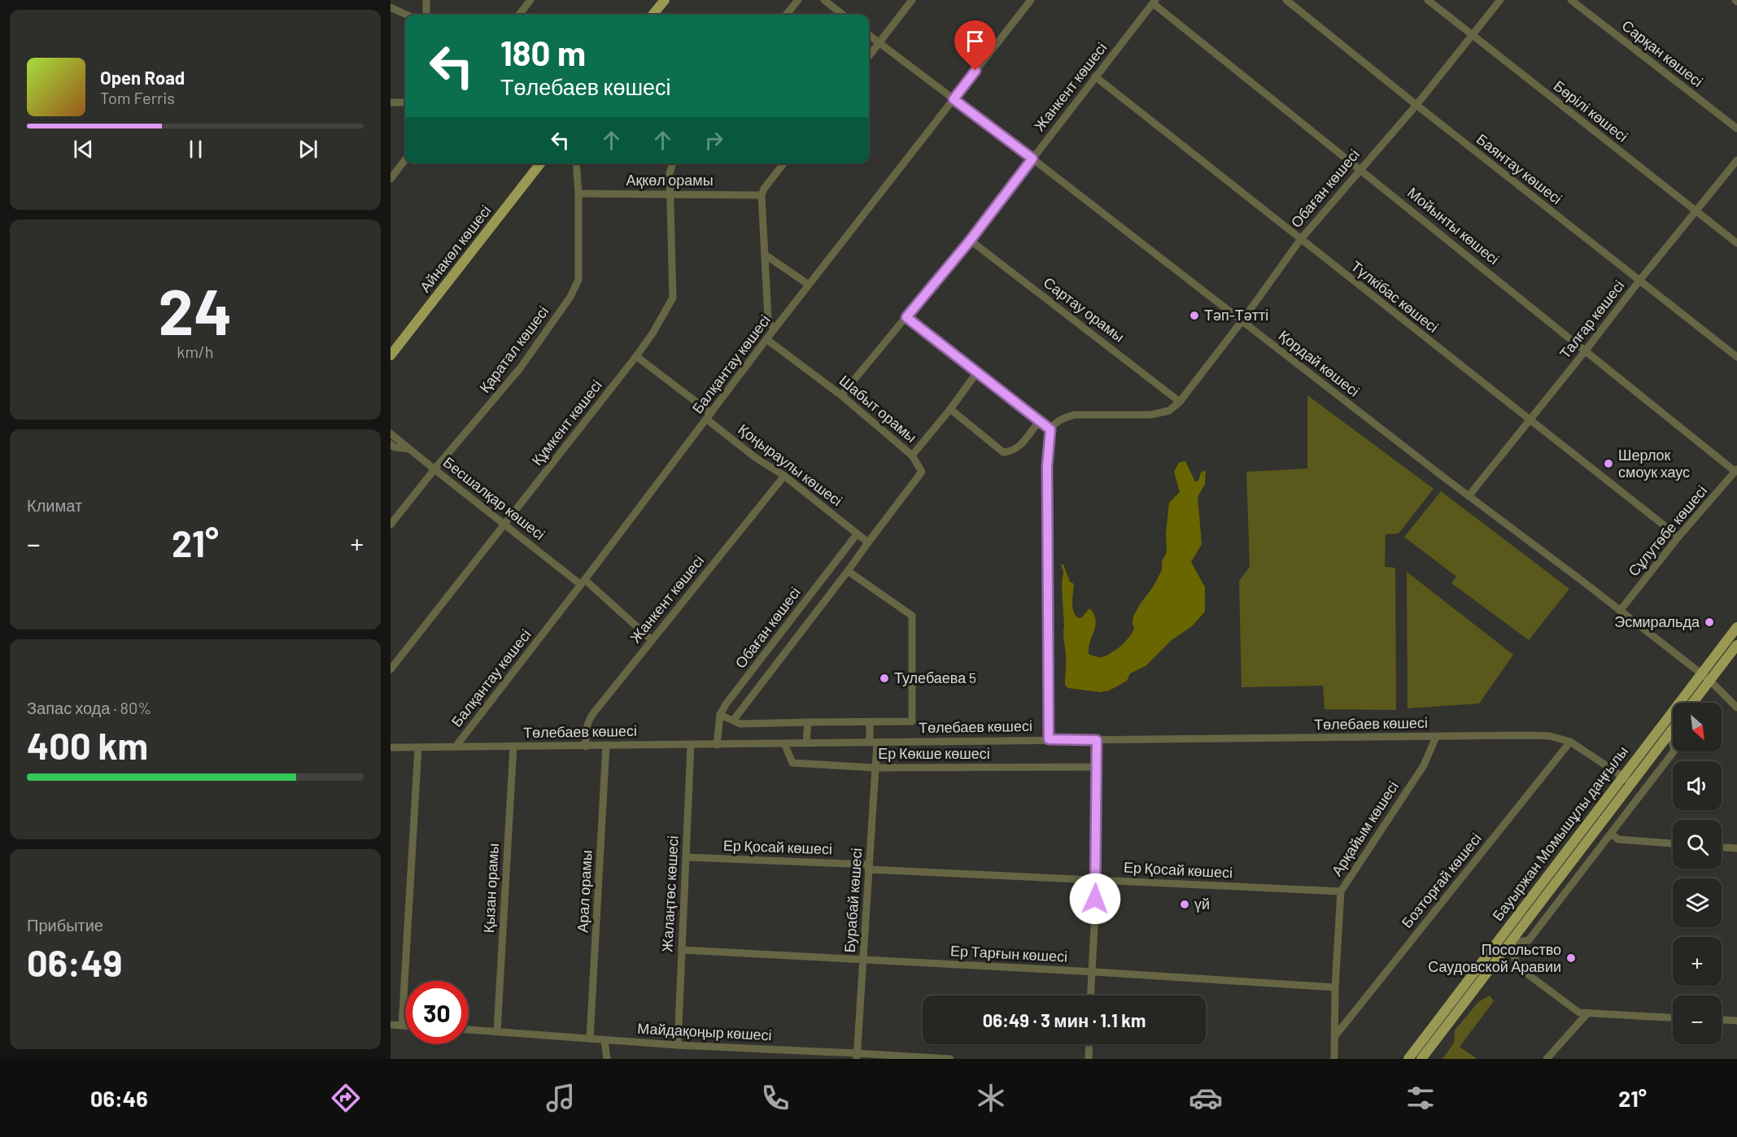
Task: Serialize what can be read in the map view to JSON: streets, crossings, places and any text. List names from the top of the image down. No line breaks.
{"streets":{"main road":["Айнакөл көшесі","Бауыржан Момышұлы даңғылы"],"street":["Сарқан көшесі","Жанкент көшесі","Бөрілі көшесі","Баянтау көшесі","Ақкөл орамы","Обаған көшесі","Мойынты көшесі","Түлкібас көшесі","Сартау орамы","Талғар көшесі","Қаратал көшесі","Қордай көшесі","Балқантау көшесі","Шабыт орамы","Құмкент көшесі","Қоңыраулы көшесі","Бесшалқар көшесі","Сұлутөбе көшесі","Төлебаев көшесі","Ер Көкше көшесі","Арқайым көшесі","Ер Қосай көшесі","Бозторғай көшесі","Қызан орамы","Арал орамы","Жалаңтөс көшесі","Бурабай көшесі","Ер Тарғын көшесі","Майдақоңыр көшесі"]},"crossings":[["Жанкент көшесі","Мойынты көшесі"],["Жанкент көшесі","Түлкібас көшесі"],["Жанкент көшесі","Сартау орамы"],["Жанкент көшесі","Қордай көшесі"],["Жанкент көшесі","Шабыт орамы"],["Жанкент көшесі","Қоңыраулы көшесі"],["Жанкент көшесі","Бесшалқар көшесі"],["Жанкент көшесі","Төлебаев көшесі"],["Бөрілі көшесі","Обаған көшесі"],["Бөрілі көшесі","Талғар көшесі"],["Баянтау көшесі","Обаған көшесі"],["Баянтау көшесі","Талғар көшесі"],["Ақкөл орамы","Қаратал көшесі"],["Ақкөл орамы","Құмкент көшесі"],["Обаған көшесі","Мойынты көшесі"],["Обаған көшесі","Түлкібас көшесі"],["Обаған көшесі","Сартау орамы"],["Обаған көшесі","Қордай көшесі"],["Обаған көшесі","Қоңыраулы көшесі"],["Обаған көшесі","Төлебаев көшесі"],["Мойынты көшесі","Талғар көшесі"],["Мойынты көшесі","Сұлутөбе көшесі"],["Түлкібас көшесі","Талғар көшесі"],["Түлкібас көшесі","Сұлутөбе көшесі"],["Талғар көшесі","Қордай көшесі"],["Қаратал көшесі","Бесшалқар көшесі"],["Қордай көшесі","Балқантау көшесі"],["Қордай көшесі","Сұлутөбе көшесі"],["Қордай көшесі","Бауыржан Момышұлы даңғылы"],["Балқантау көшесі","Шабыт орамы"],["Балқантау көшесі","Қоңыраулы көшесі"],["Балқантау көшесі","Бесшалқар көшесі"],["Балқантау көшесі","Төлебаев көшесі"],["Құмкент көшесі","Қоңыраулы көшесі"],["Құмкент көшесі","Бесшалқар көшесі"],["Төлебаев көшесі","Ер Көкше көшесі"],["Төлебаев көшесі","Арқайым көшесі"],["Төлебаев көшесі","Бауыржан Момышұлы даңғылы"],["Төлебаев көшесі","Бозторғай көшесі"],["Төлебаев көшесі","Қызан орамы"],["Төлебаев көшесі","Арал орамы"],["Төлебаев көшесі","Жалаңтөс көшесі"],["Төлебаев көшесі","Бурабай көшесі"],["Ер Көкше көшесі","Бурабай көшесі"],["Арқайым көшесі","Ер Қосай көшесі"],["Арқайым көшесі","Бозторғай көшесі"],["Арқайым көшесі","Ер Тарғын көшесі"],["Ер Қосай көшесі","Жалаңтөс көшесі"],["Ер Қосай көшесі","Бурабай көшесі"],["Қызан орамы","Майдақоңыр көшесі"],["Арал орамы","Майдақоңыр көшесі"],["Жалаңтөс көшесі","Ер Тарғын көшесі"],["Жалаңтөс көшесі","Майдақоңыр көшесі"],["Бурабай көшесі","Ер Тарғын көшесі"],["Бурабай көшесі","Майдақоңыр көшесі"]],"places":["Тәп-Тәтті","Шерлок смоук хаус","Эсмиральда","Тулебаева 5","үй","Посольство Саудовской Аравии"],"north":"bottom right","page":{"turn":["180 m","Төлебаев көшесі"],"song":["Open Road","Tom Ferris"],"tile":[["24","km/h"],"Климат",["Запас хода · 80%","400 km"],["Прибытие","06:49"]],"heat":["−","21°","+"],"map_buttons":["+","−"],"limit":"30","trip":"06:49 · 3 мин · 1.1 km","tabs":["06:46","21°"]}}
